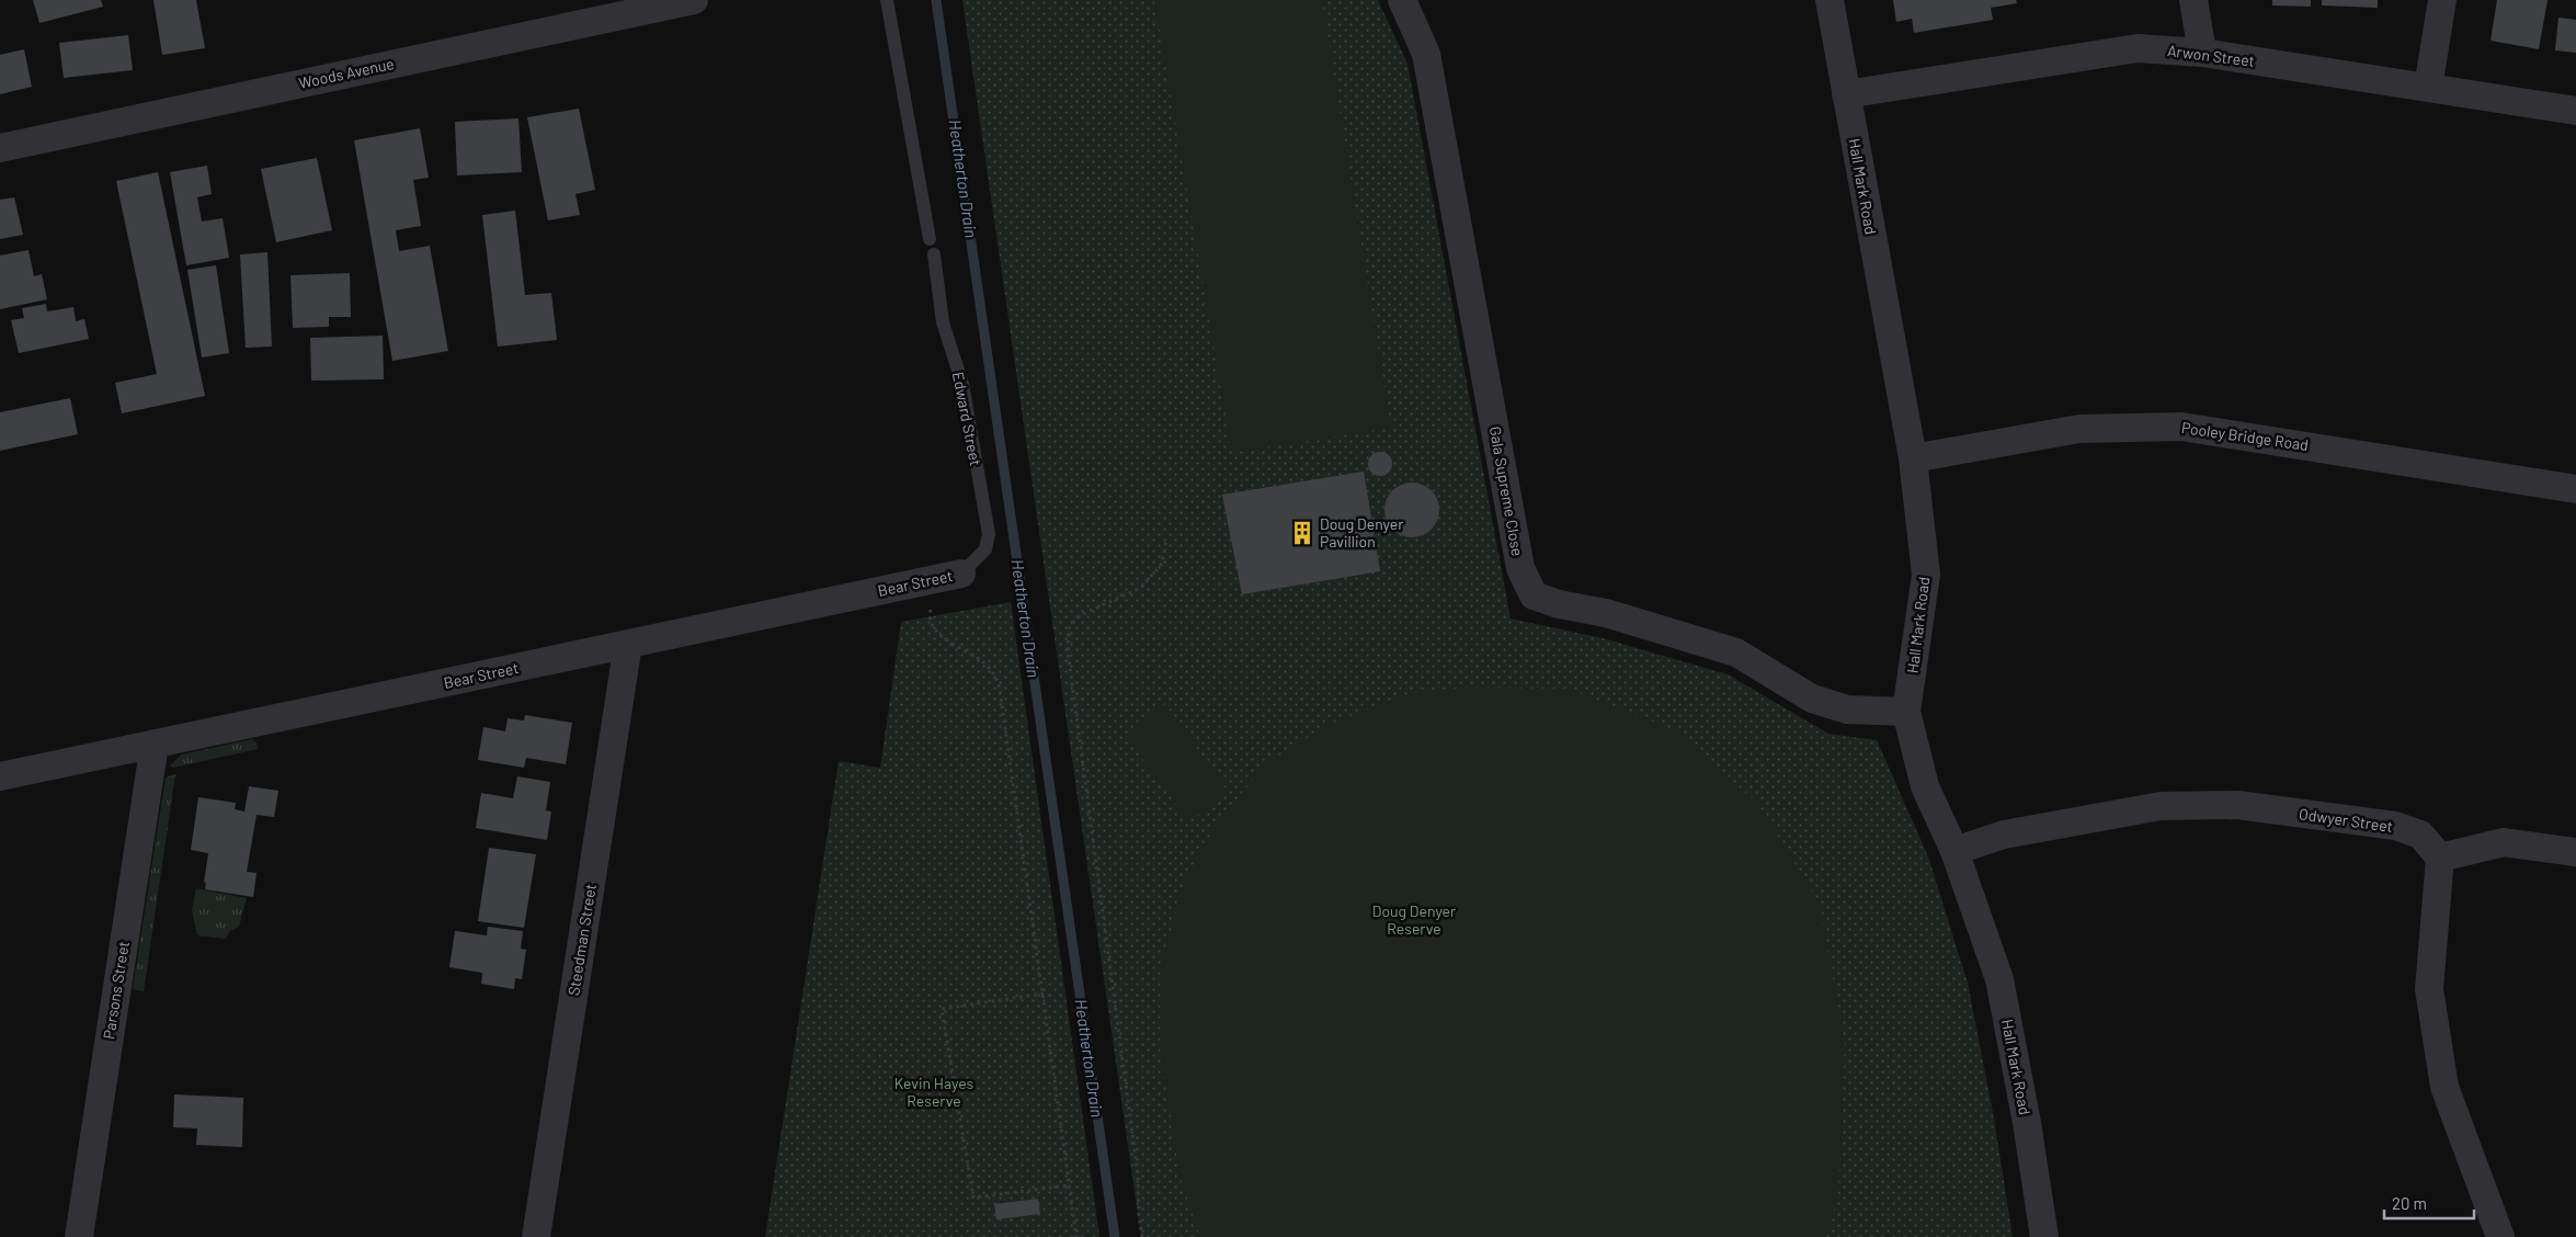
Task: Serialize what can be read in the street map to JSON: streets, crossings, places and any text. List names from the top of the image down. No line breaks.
{"streets":{"street":["Arwon Street","Woods Avenue","Hall Mark Road","Pooley Bridge Road","Gala Supreme Close","Bear Street","Odwyer Street","Steedman Street","Parsons Street"],"lane":["Edward Street"]},"crossings":[["Arwon Street","Hall Mark Road"],["Hall Mark Road","Pooley Bridge Road"],["Hall Mark Road","Gala Supreme Close"],["Hall Mark Road","Odwyer Street"],["Edward Street","Bear Street"],["Bear Street","Steedman Street"],["Bear Street","Parsons Street"]],"water":["Heatherton Drain"],"parks":["Doug Denyer Reserve","Kevin Hayes Reserve"],"places":{"building":["Doug Denyer Pavillion"]},"scale_bar":"20 m"}
